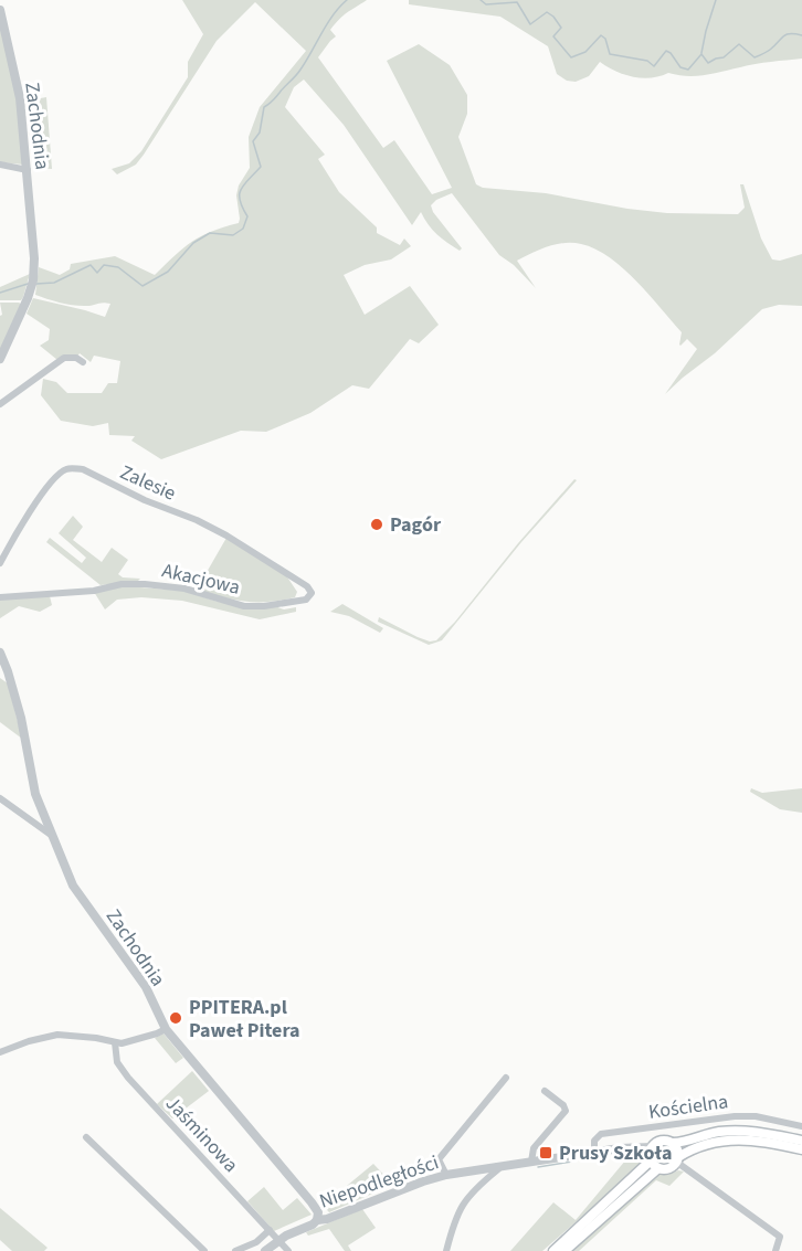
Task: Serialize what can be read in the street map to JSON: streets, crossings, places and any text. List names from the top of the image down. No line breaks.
{"streets":{"street":["Zachodnia","Zalesie","Akacjowa","Kościelna","Jaśminowa","Niepodległości"]},"crossings":[["Zachodnia","Niepodległości"],["Zalesie","Akacjowa"],["Kościelna","Niepodległości"],["Jaśminowa","Niepodległości"]],"places":{"other":["Pagór","PPITERA.pl Paweł Pitera"],"transit":["Prusy Szkoła"]}}
